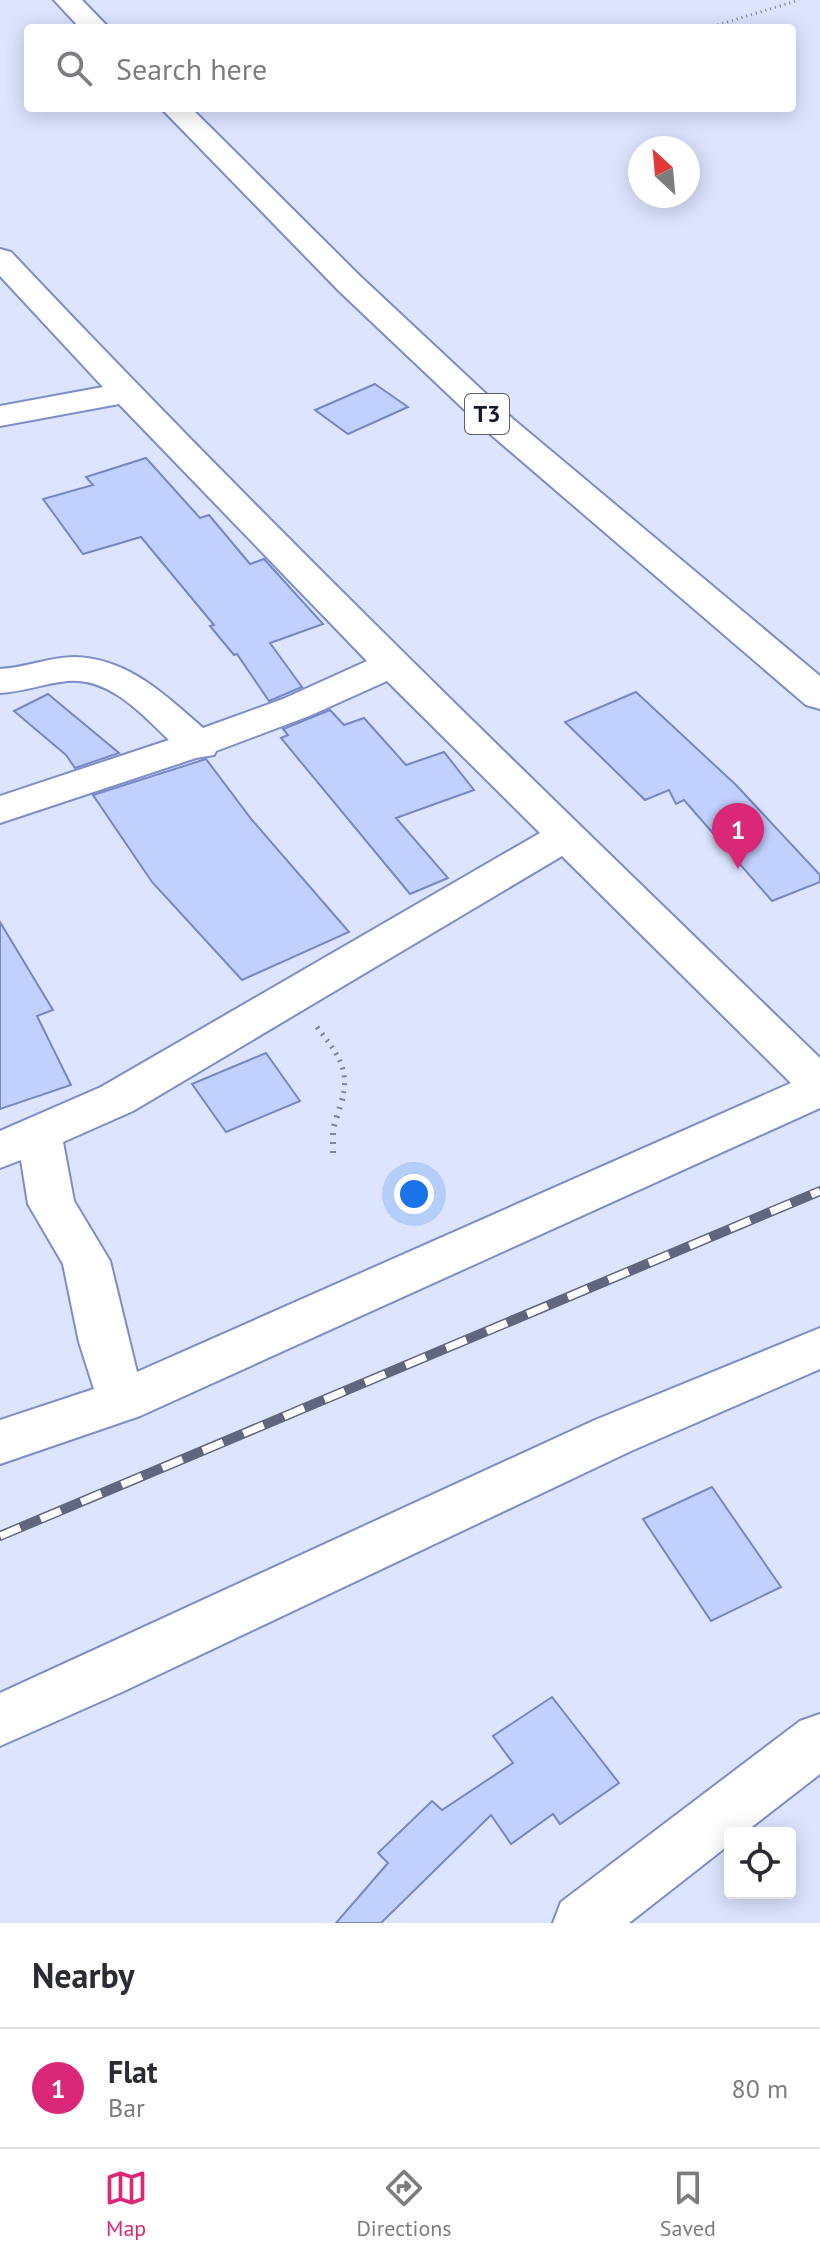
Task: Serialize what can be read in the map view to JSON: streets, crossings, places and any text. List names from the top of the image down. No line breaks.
{"streets":{"highway":["T3"]},"north":"top left","page":{"search":"Search here","pins":"1","heading":"Nearby","list":[{"mark":"1","name":"Flat","note":"Bar","value":"80 m"}],"nav":["Map","Directions","Saved"]}}
